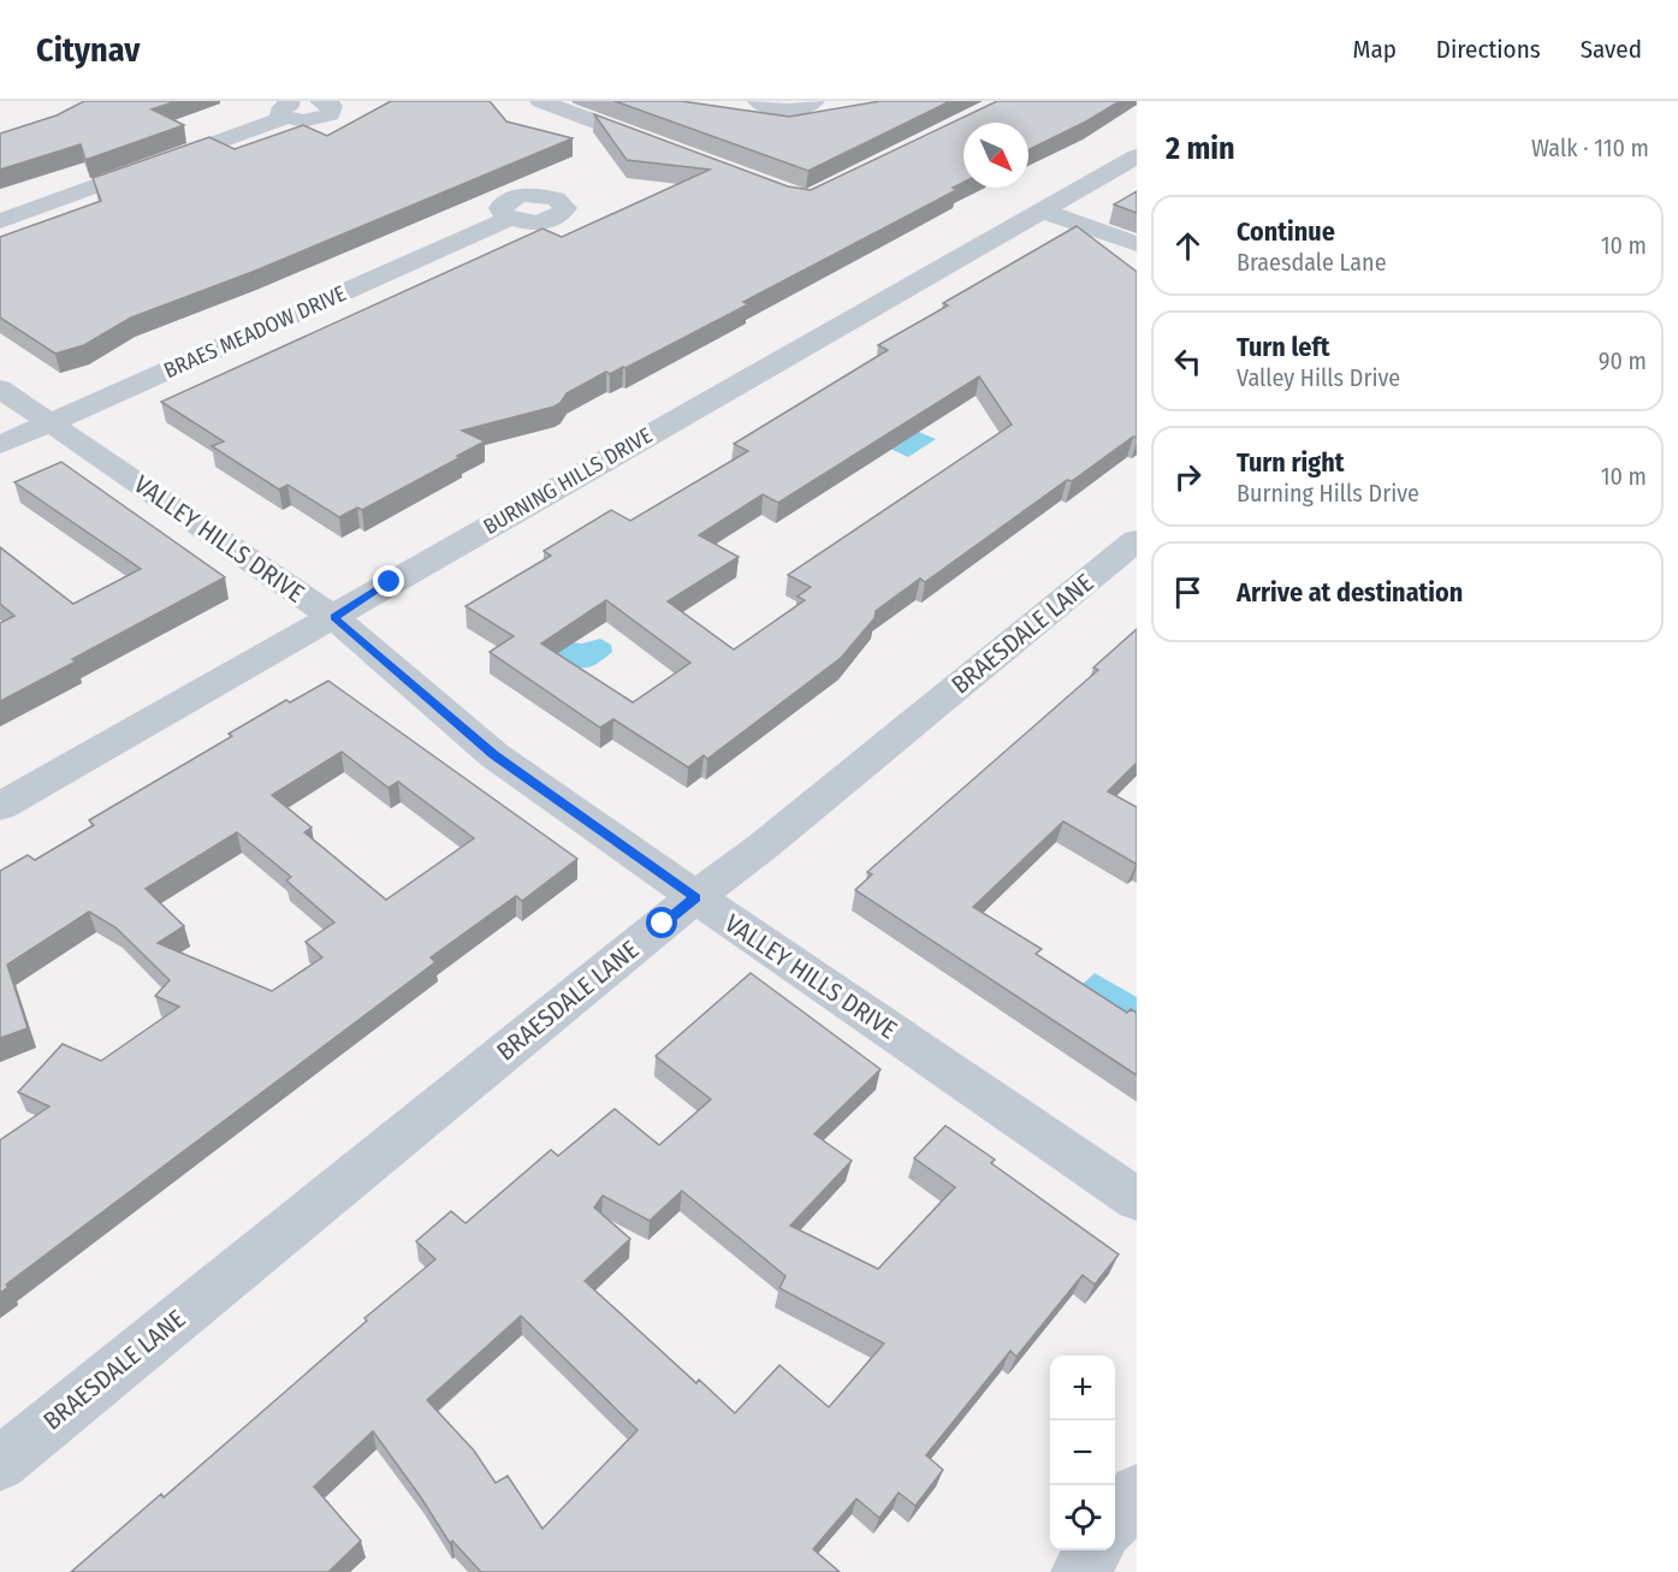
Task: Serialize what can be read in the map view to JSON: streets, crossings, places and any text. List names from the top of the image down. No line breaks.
{"streets":{"street":["BRAES MEADOW DRIVE","BURNING HILLS DRIVE","VALLEY HILLS DRIVE","BRAESDALE LANE"]},"crossings":[["BRAES MEADOW DRIVE","VALLEY HILLS DRIVE"],["BURNING HILLS DRIVE","VALLEY HILLS DRIVE"],["VALLEY HILLS DRIVE","BRAESDALE LANE"]],"north":"bottom right","page":{"header":"Citynav","nav":["Map","Directions","Saved"],"heading":["2 min","Walk · 110 m"],"list":[["Continue","Braesdale Lane","10 m"],["Turn left","Valley Hills Drive","90 m"],["Turn right","Burning Hills Drive","10 m"],"Arrive at destination"],"map_buttons":["+","−"]}}
